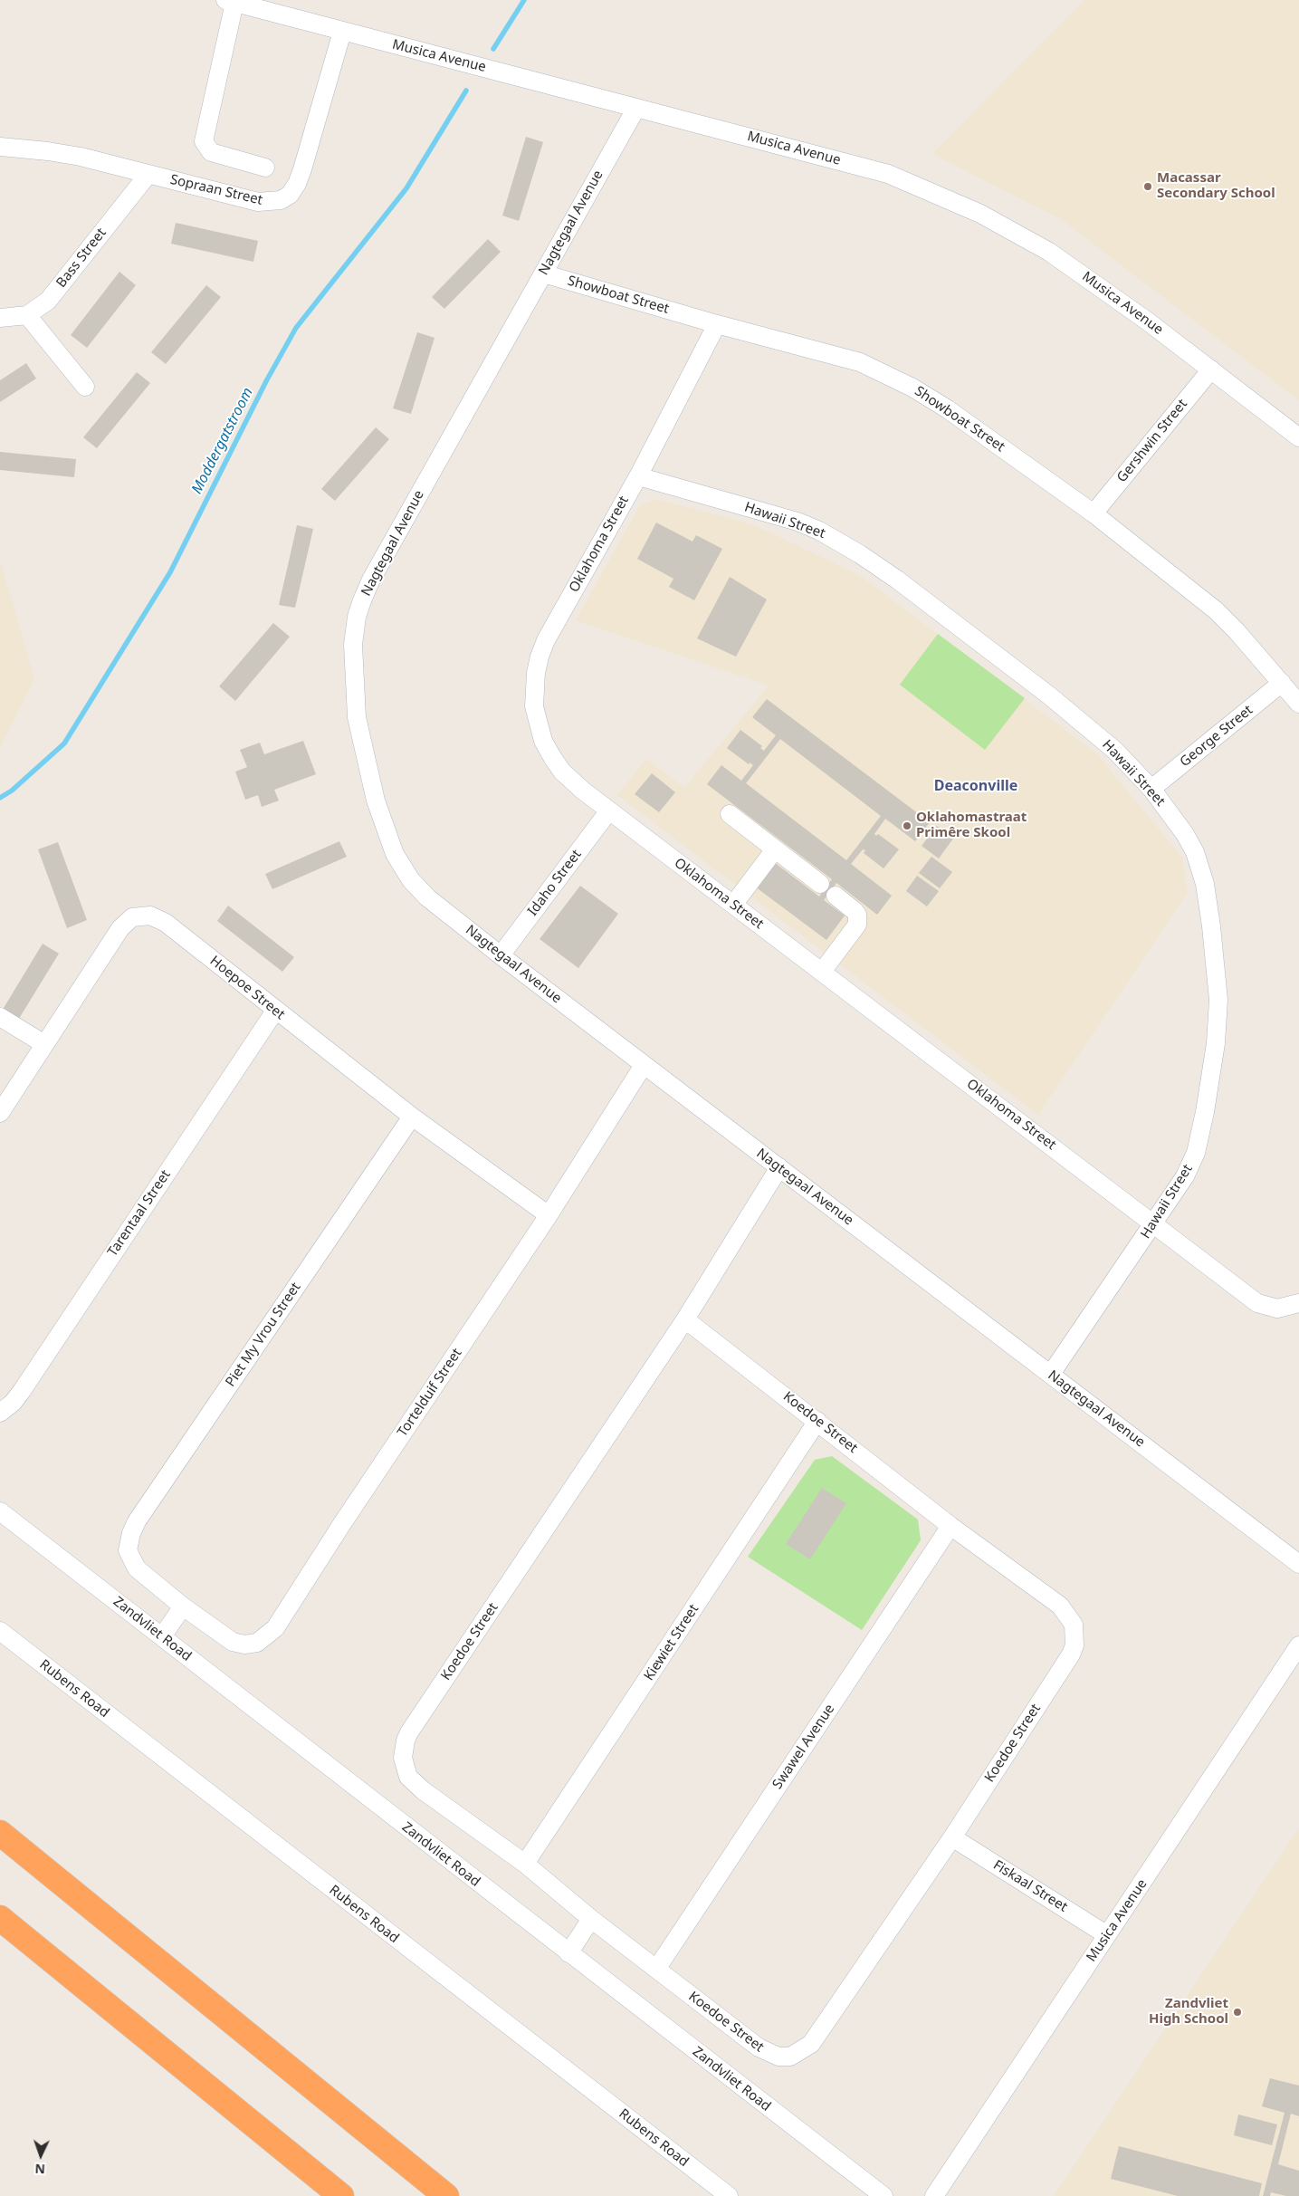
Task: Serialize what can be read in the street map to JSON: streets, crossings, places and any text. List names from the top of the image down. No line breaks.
{"streets":{"street":["Musica Avenue","Sopraan Street","Nagtegaal Avenue","Bass Street","Showboat Street","Gershwin Street","Hawaii Street","Oklahoma Street","George Street","Idaho Street","Hoepoe Street","Tarentaal Street","Piet My Vrou Street","Tortelduif Street","Koedoe Street","Zandvliet Road","Kiewiet Street","Rubens Road","Swawel Avenue","Fiskaal Street"]},"crossings":[["Musica Avenue","Sopraan Street"],["Musica Avenue","Nagtegaal Avenue"],["Musica Avenue","Gershwin Street"],["Musica Avenue","Fiskaal Street"],["Sopraan Street","Bass Street"],["Nagtegaal Avenue","Showboat Street"],["Nagtegaal Avenue","Hawaii Street"],["Nagtegaal Avenue","Idaho Street"],["Nagtegaal Avenue","Tortelduif Street"],["Nagtegaal Avenue","Koedoe Street"],["Showboat Street","Gershwin Street"],["Showboat Street","Oklahoma Street"],["Showboat Street","George Street"],["Hawaii Street","Oklahoma Street"],["Hawaii Street","George Street"],["Oklahoma Street","Idaho Street"],["Hoepoe Street","Tarentaal Street"],["Hoepoe Street","Piet My Vrou Street"],["Hoepoe Street","Tortelduif Street"],["Piet My Vrou Street","Tortelduif Street"],["Koedoe Street","Kiewiet Street"],["Koedoe Street","Swawel Avenue"],["Koedoe Street","Fiskaal Street"]],"districts":["Deaconville"],"water":["Moddergatstroom"],"places":["Macassar Secondary School","Oklahomastraat Primêre Skool","Zandvliet High School"],"north":"bottom"}
